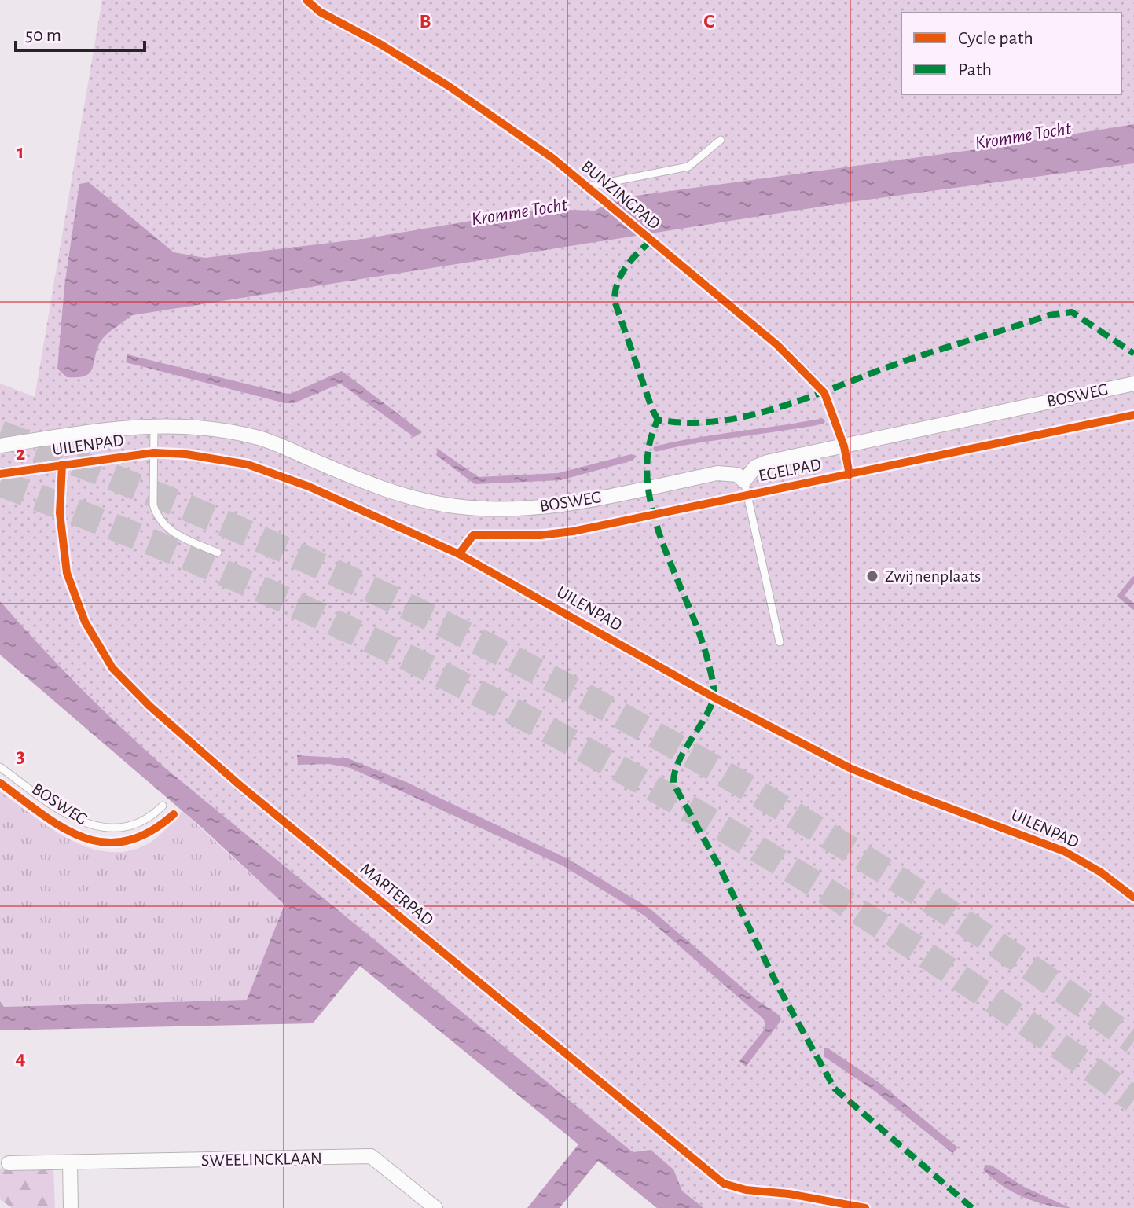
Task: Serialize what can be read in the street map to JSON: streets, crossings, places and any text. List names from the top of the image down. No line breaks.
{"streets":{"street":["BOSWEG","SWEELINCKLAAN"],"cycle path":["BUNZINGPAD","UILENPAD","EGELPAD"]},"water":["Kromme Tocht"],"places":["Zwijnenplaats"],"legend":["Cycle path","Path"],"scale_bar":"50 m","grid":{"columns":["B","C"],"rows":["1","2","3","4"]}}
